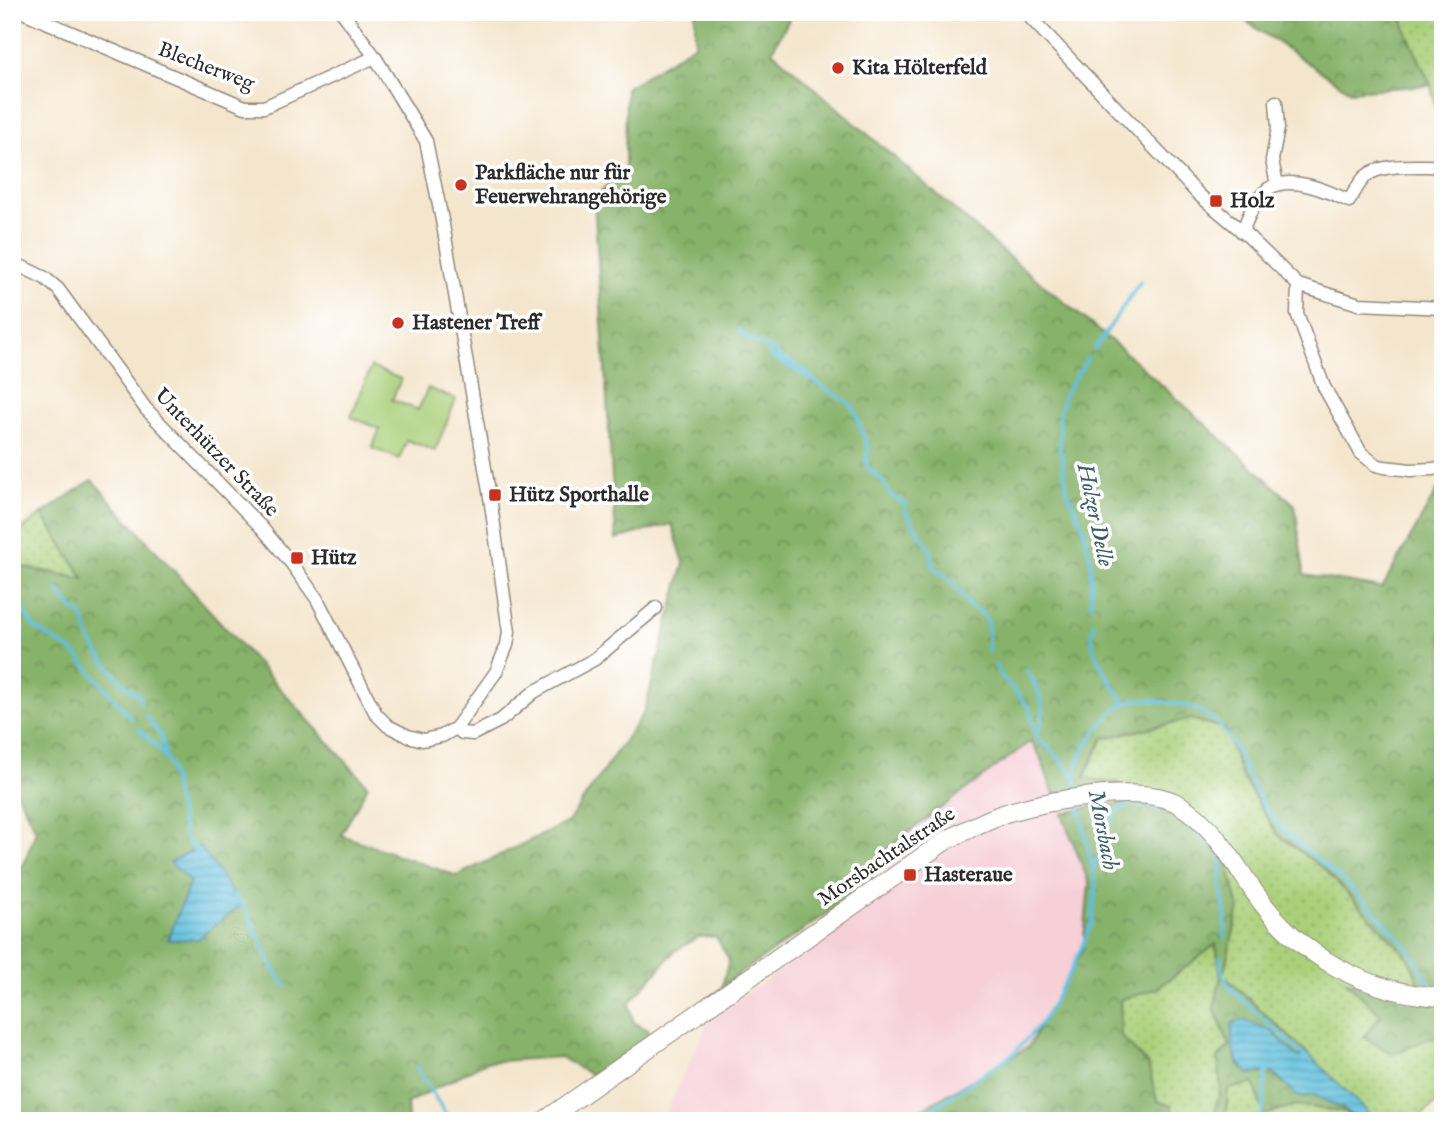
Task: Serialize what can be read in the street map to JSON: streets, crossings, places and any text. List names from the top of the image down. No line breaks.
{"streets":{"main road":["Morsbachtalstraße"],"street":["Blecherweg","Unterhützer Straße"]},"water":["Holzer Delle","Morsbach"],"places":{"other":["Kita Hölterfeld","Parkfläche nur für Feuerwehrangehörige","Hastener Treff"],"transit":["Holz","Hütz Sporthalle","Hütz","Hasteraue"]}}
